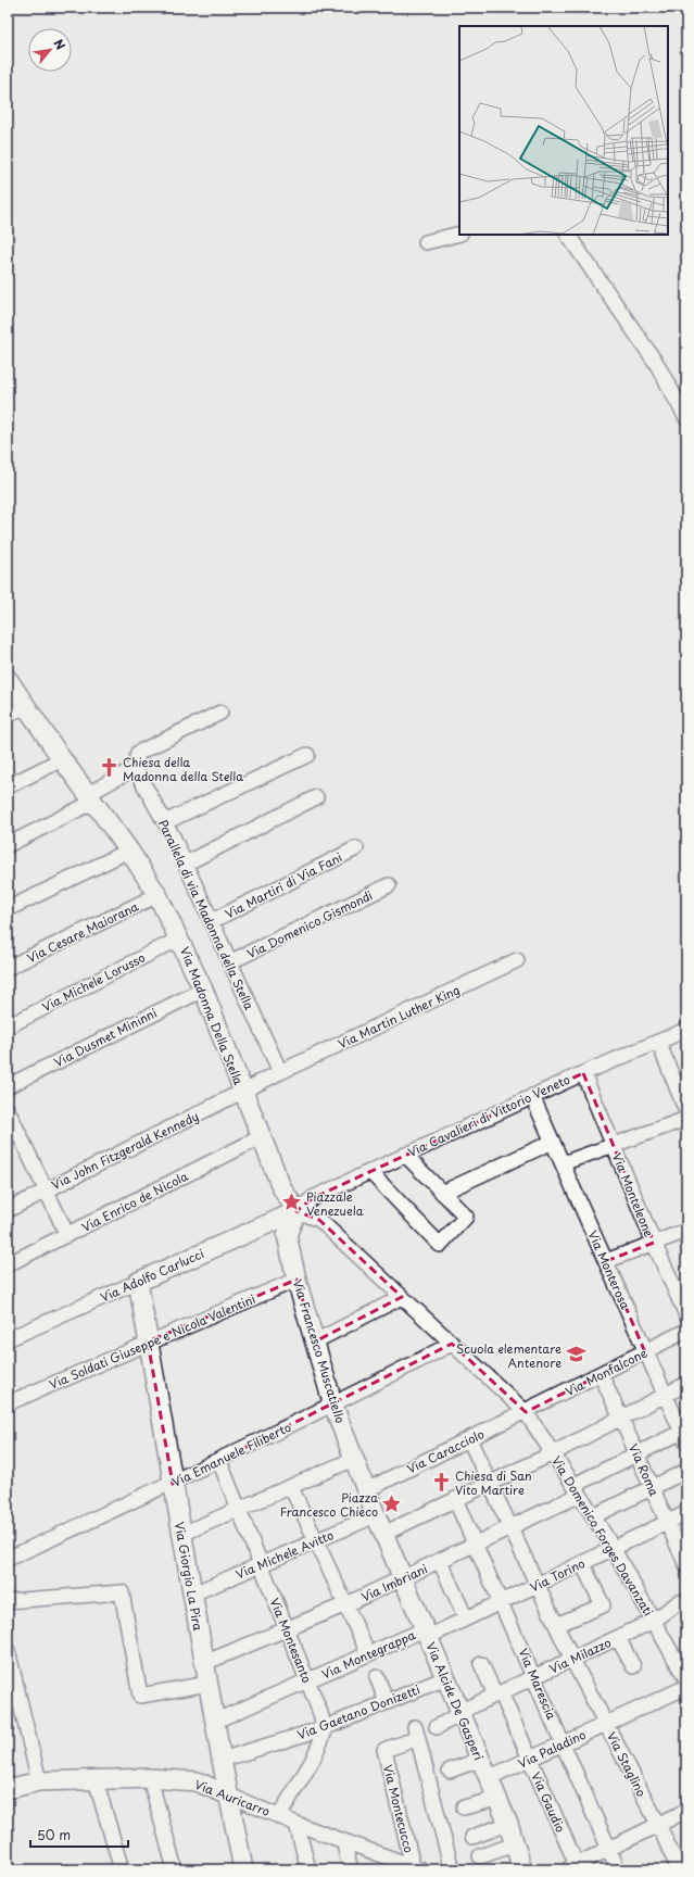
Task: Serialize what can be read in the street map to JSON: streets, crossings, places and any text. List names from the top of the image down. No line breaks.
{"streets":{"street":["Via Martiri di Via Fani","Parallela di via Madonna della Stella","Via Domenico Gismondi","Via Cesare Maiorana","Via Michele Lorusso","Via Madonna Della Stella","Via Martin Luther King","Via Dusmet Mininni","Via Cavalieri di Vittorio Veneto","Via John Fitzgerald Kennedy","Via Monteleone","Via Enrico de Nicola","Via Monterosa","Via Adolfo Carlucci","Via Soldati Giuseppe e Nicola Valentini","Via Francesco Muscatiello","Via Monfalcone","Via Caracciolo","Via Emanuele Filiberto","Via Roma","Via Domenico Forges Davanzati","Via Michele Avitto","Via Torino","Via Giorgio La Pira","Via Imbriani","Via Montesanto","Via Montegrappa","Via Milazzo","Via Marescia","Via Alcide De Gasperi","Via Gaetano Donizetti","Via Paladino","Via Staglino","Via Auricarro","Via Gaudio","Via Montecucco"]},"crossings":[["Via Martiri di Via Fani","Parallela di via Madonna della Stella"],["Parallela di via Madonna della Stella","Via Domenico Gismondi"],["Parallela di via Madonna della Stella","Via Martin Luther King"],["Via Cesare Maiorana","Via Madonna Della Stella"],["Via Michele Lorusso","Via Madonna Della Stella"],["Via Madonna Della Stella","Via Dusmet Mininni"],["Via Madonna Della Stella","Via Cavalieri di Vittorio Veneto"],["Via Madonna Della Stella","Via John Fitzgerald Kennedy"],["Via Madonna Della Stella","Via Enrico de Nicola"],["Via Madonna Della Stella","Via Adolfo Carlucci"],["Via Madonna Della Stella","Via Francesco Muscatiello"],["Via Madonna Della Stella","Via Domenico Forges Davanzati"],["Via Cavalieri di Vittorio Veneto","Via Monteleone"],["Via Cavalieri di Vittorio Veneto","Via Monterosa"],["Via Cavalieri di Vittorio Veneto","Via Adolfo Carlucci"],["Via Cavalieri di Vittorio Veneto","Via Francesco Muscatiello"],["Via Cavalieri di Vittorio Veneto","Via Domenico Forges Davanzati"],["Via Monterosa","Via Monfalcone"],["Via Monterosa","Via Imbriani"],["Via Adolfo Carlucci","Via Francesco Muscatiello"],["Via Adolfo Carlucci","Via Domenico Forges Davanzati"],["Via Adolfo Carlucci","Via Giorgio La Pira"],["Via Soldati Giuseppe e Nicola Valentini","Via Francesco Muscatiello"],["Via Soldati Giuseppe e Nicola Valentini","Via Giorgio La Pira"],["Via Francesco Muscatiello","Via Caracciolo"],["Via Francesco Muscatiello","Via Emanuele Filiberto"],["Via Francesco Muscatiello","Via Domenico Forges Davanzati"],["Via Monfalcone","Via Caracciolo"],["Via Monfalcone","Via Roma"],["Via Monfalcone","Via Domenico Forges Davanzati"],["Via Caracciolo","Via Domenico Forges Davanzati"],["Via Caracciolo","Via Staglino"],["Via Emanuele Filiberto","Via Domenico Forges Davanzati"],["Via Emanuele Filiberto","Via Giorgio La Pira"],["Via Emanuele Filiberto","Via Montesanto"],["Via Roma","Via Torino"],["Via Roma","Via Imbriani"],["Via Domenico Forges Davanzati","Via Torino"],["Via Domenico Forges Davanzati","Via Imbriani"],["Via Domenico Forges Davanzati","Via Milazzo"],["Via Michele Avitto","Via Giorgio La Pira"],["Via Michele Avitto","Via Montesanto"],["Via Torino","Via Montegrappa"],["Via Torino","Via Marescia"],["Via Torino","Via Alcide De Gasperi"],["Via Torino","Via Staglino"],["Via Giorgio La Pira","Via Imbriani"],["Via Giorgio La Pira","Via Montegrappa"],["Via Giorgio La Pira","Via Gaetano Donizetti"],["Via Giorgio La Pira","Via Auricarro"],["Via Imbriani","Via Montesanto"],["Via Imbriani","Via Marescia"],["Via Imbriani","Via Alcide De Gasperi"],["Via Imbriani","Via Staglino"],["Via Montesanto","Via Montegrappa"],["Via Montesanto","Via Gaetano Donizetti"],["Via Montegrappa","Via Alcide De Gasperi"],["Via Milazzo","Via Marescia"],["Via Milazzo","Via Alcide De Gasperi"],["Via Milazzo","Via Staglino"],["Via Milazzo","Via Gaudio"],["Via Marescia","Via Paladino"],["Via Alcide De Gasperi","Via Gaetano Donizetti"],["Via Alcide De Gasperi","Via Paladino"],["Via Paladino","Via Staglino"],["Via Paladino","Via Gaudio"],["Via Auricarro","Via Montecucco"]],"places":{"church":["Chiesa della Madonna della Stella","Chiesa di San Vito Martire"],"place":["Piazzale Venezuela","Piazza Francesco Chieco"],"school or university":["Scuola elementare Antenore"]},"scale_bar":"50 m","north":"top right"}
